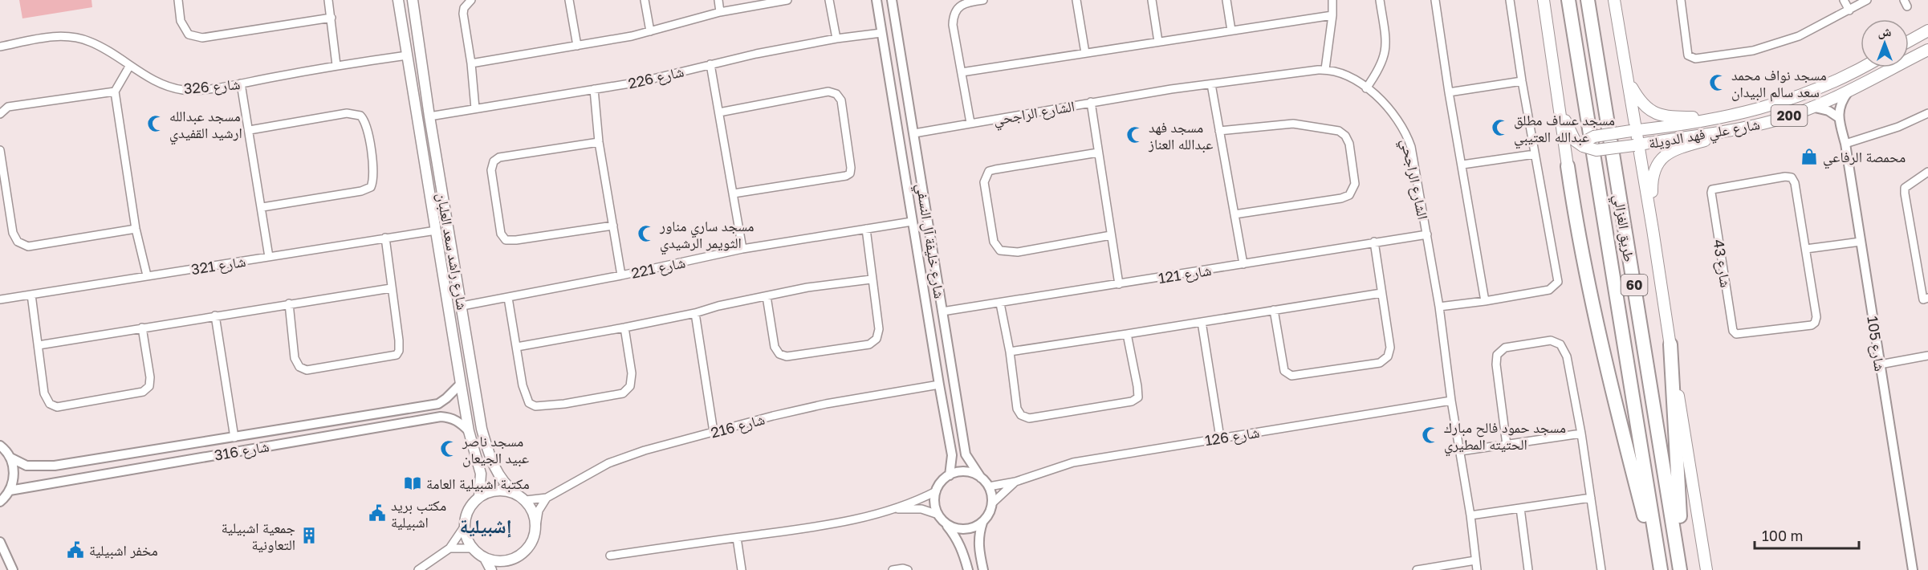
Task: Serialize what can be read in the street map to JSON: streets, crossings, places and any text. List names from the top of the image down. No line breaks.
{"streets":{"highway":["طريق الغزالي","60"],"main road":["200","شارع علي فهد الدويلة","شارع راشد سعد العلبان"],"street":["شارع 226","شارع 326","الشارع الراجحي","شارع خليفة آل النسفي","شارع 43","شارع 321","شارع 221","شارع 121","شارع 105","شارع 216","شارع 126","شارع 316"]},"crossings":[["شارع 226","شارع خليفة آل النسفي"],["شارع 226","شارع راشد سعد العلبان"],["شارع 326","شارع راشد سعد العلبان"],["الشارع الراجحي","شارع خليفة آل النسفي"],["الشارع الراجحي","شارع 121"],["الشارع الراجحي","شارع 126"],["شارع خليفة آل النسفي","شارع 221"],["شارع خليفة آل النسفي","شارع 121"],["شارع خليفة آل النسفي","شارع 216"],["شارع خليفة آل النسفي","شارع 126"],["شارع راشد سعد العلبان","شارع 321"],["شارع راشد سعد العلبان","شارع 221"],["شارع راشد سعد العلبان","شارع 216"]],"districts":["إشبيلية"],"places":{"mosque":["مسجد نواف محمد سعد سالم البيدان","مسجد عبدالله ارشيد القفيدي","مسجد عساف مطلق عبدالله العتيبي","مسجد فهد عبدالله العناز","مسجد ساري مناور الثويمر الرشيدي","مسجد حمود فالح مبارك الحتيته المطيري","مسجد ناصر عبيد الجيعان"],"shop":["محمصة الرفاعي"],"library":["مكتبة اشبيلية العامة"],"public building":["مكتب بريد اشبيلية","مخفر اشبيلية"],"building":["جمعية اشبيلية التعاونية"]},"scale_bar":"100 m","north":"top"}
